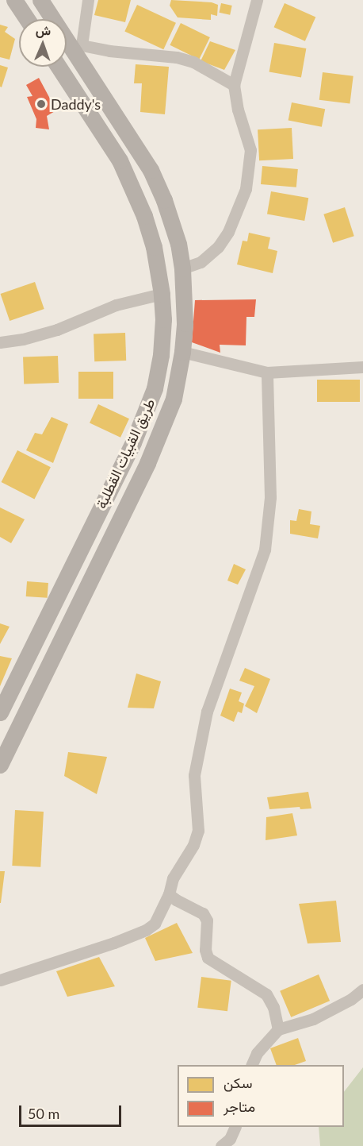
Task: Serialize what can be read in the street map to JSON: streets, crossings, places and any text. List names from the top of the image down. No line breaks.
{"streets":{"main road":["طريق القبيات القطلبة"]},"places":["Daddy's"],"legend":["سكن","متاجر"],"scale_bar":"50 m","north":"top"}
